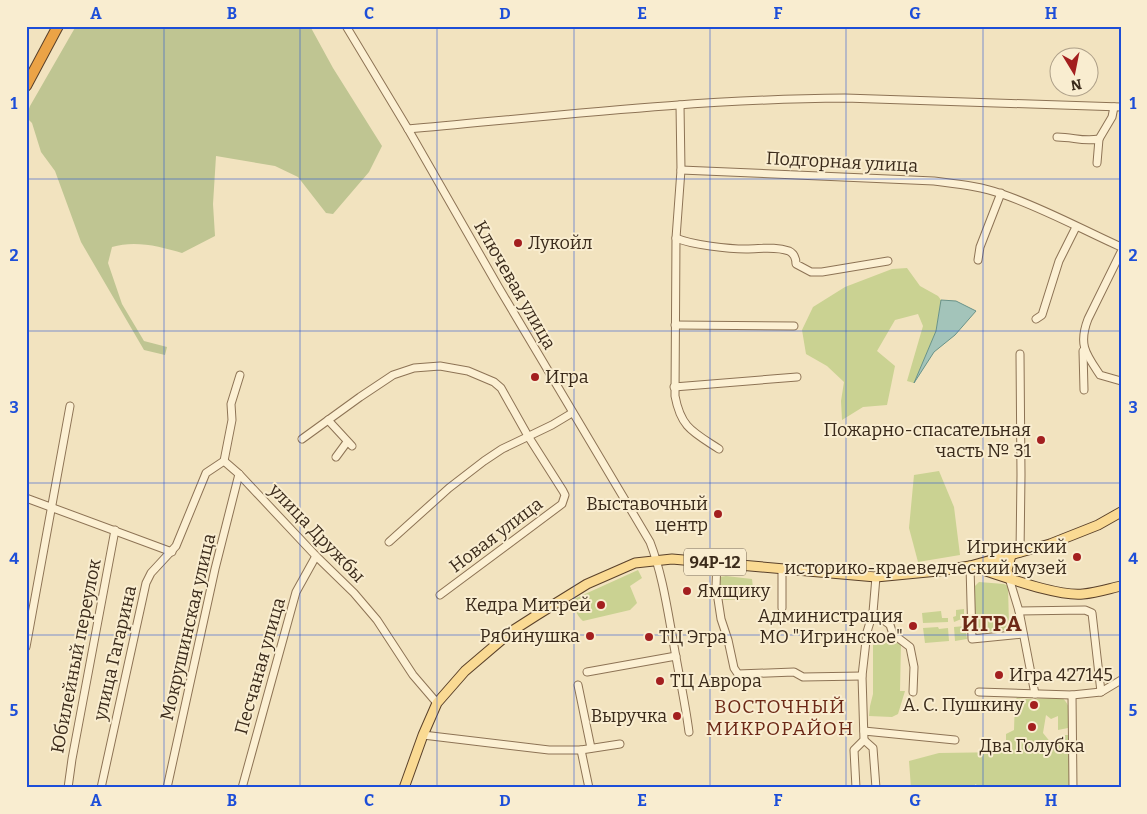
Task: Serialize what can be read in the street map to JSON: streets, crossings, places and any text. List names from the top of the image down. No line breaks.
{"streets":{"main road":["94Р-12"],"street":["Подгорная улица","Ключевая улица","улица Дружбы","Новая улица","Мокрушинская улица","улица Гагарина","Юбилейный переулок","Песчаная улица"]},"crossings":[["Ключевая улица","94Р-12"],["улица Дружбы","94Р-12"],["улица Дружбы","Мокрушинская улица"],["улица Дружбы","улица Гагарина"],["улица Дружбы","Песчаная улица"]],"districts":["ИГРА","ВОСТОЧНЫЙ МИКРОРАЙОН"],"places":["Лукойл","Игра","Пожарно-спасательная часть № 31","Выставочный центр","Игринский историко-краеведческий музей","Ямщику","Кедра Митрей","Администрация МО \"Игринское\"","Рябинушка","ТЦ Эгра","Игра 427145","ТЦ Аврора","А. С. Пушкину","Выручка","Два Голубка"],"north":"bottom","grid":{"columns":["A","B","C","D","E","F","G","H"],"rows":["1","2","3","4","5"]}}
